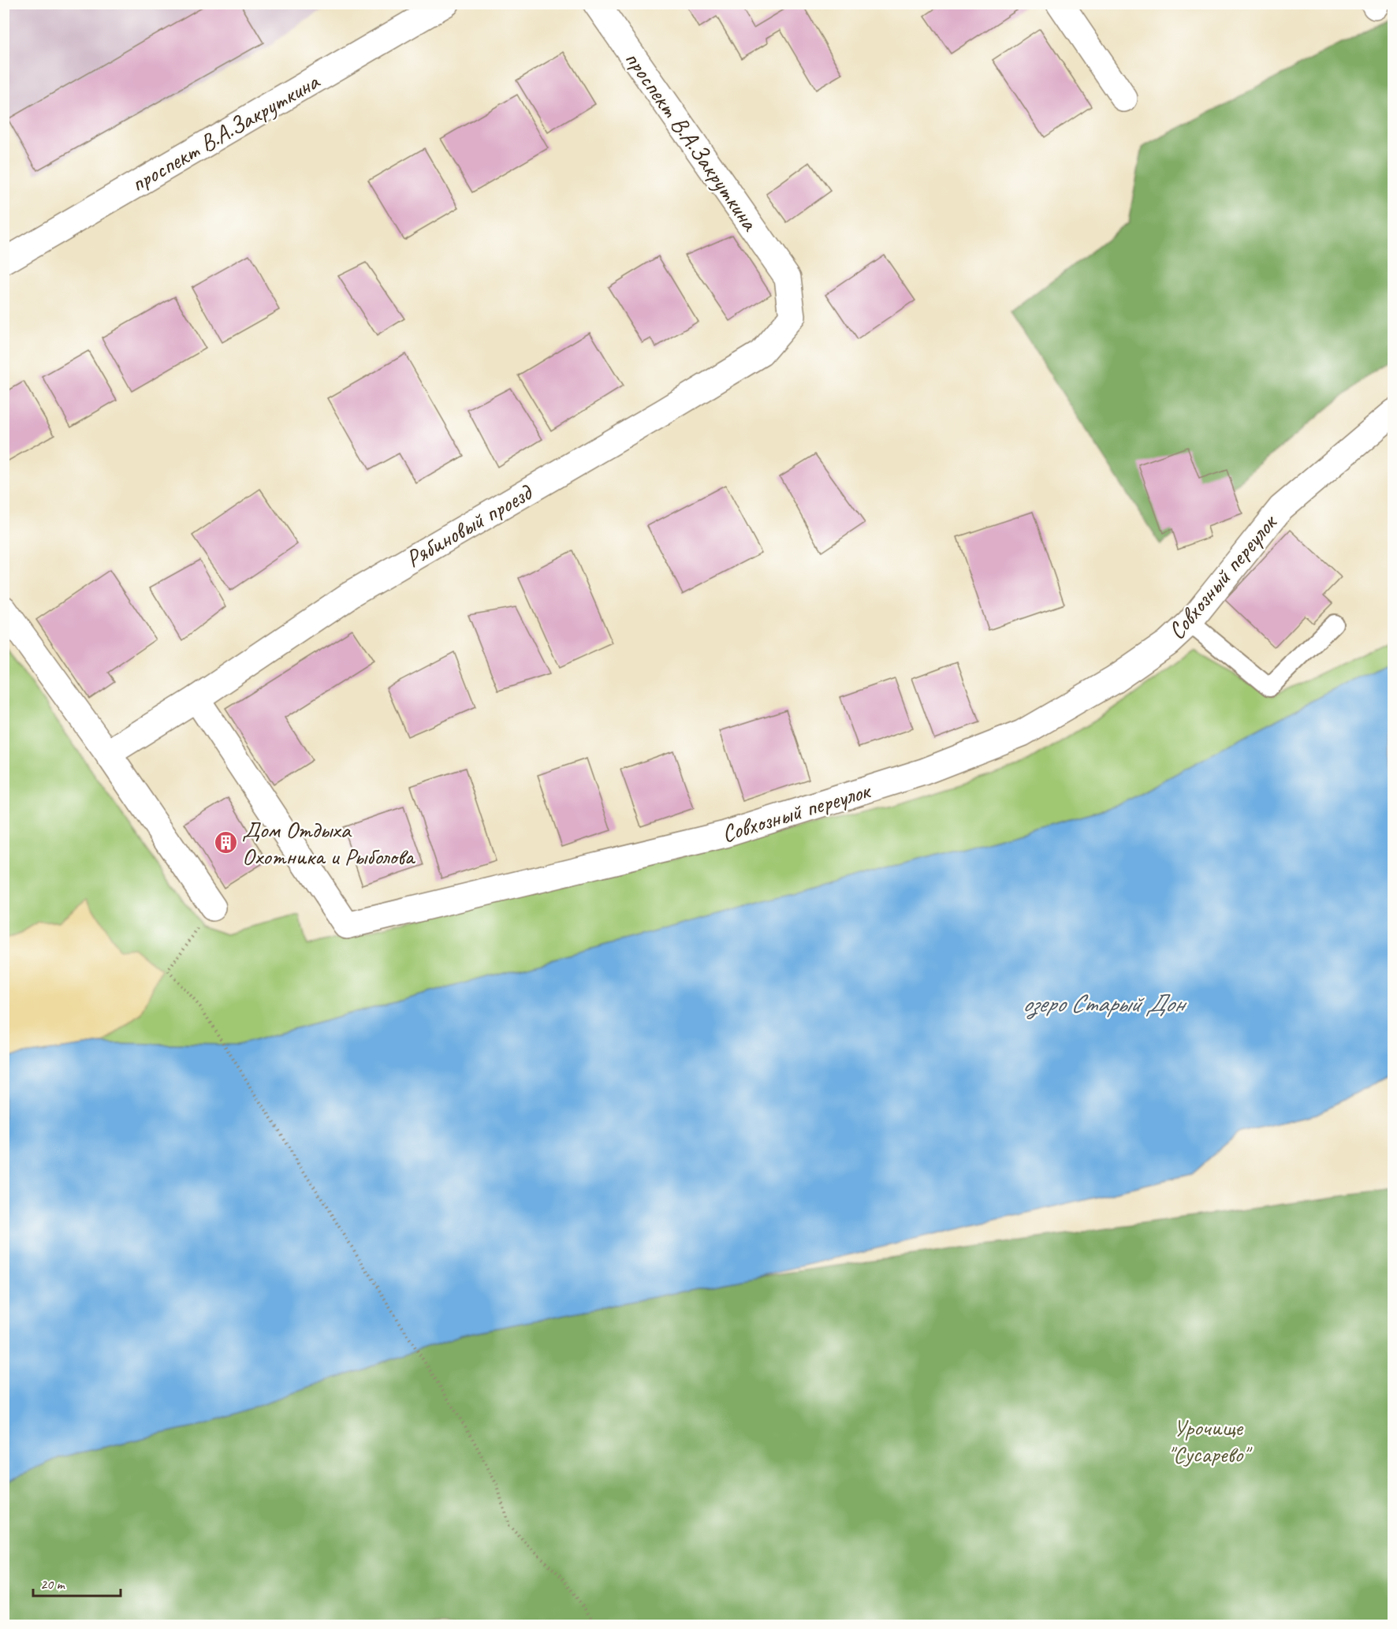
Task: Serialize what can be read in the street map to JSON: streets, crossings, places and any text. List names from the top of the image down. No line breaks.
{"streets":{"street":["проспект В.А.Закруткина","Рябиновый проезд","Совхозный переулок"]},"crossings":[["проспект В.А.Закруткина","Рябиновый проезд"],["Рябиновый проезд","Совхозный переулок"]],"water":["озеро Старый Дон"],"parks":["Урочище \"Сусарево\""],"places":{"building":["Дом Отдыха Охотника и Рыболова"]},"scale_bar":"20 m"}
